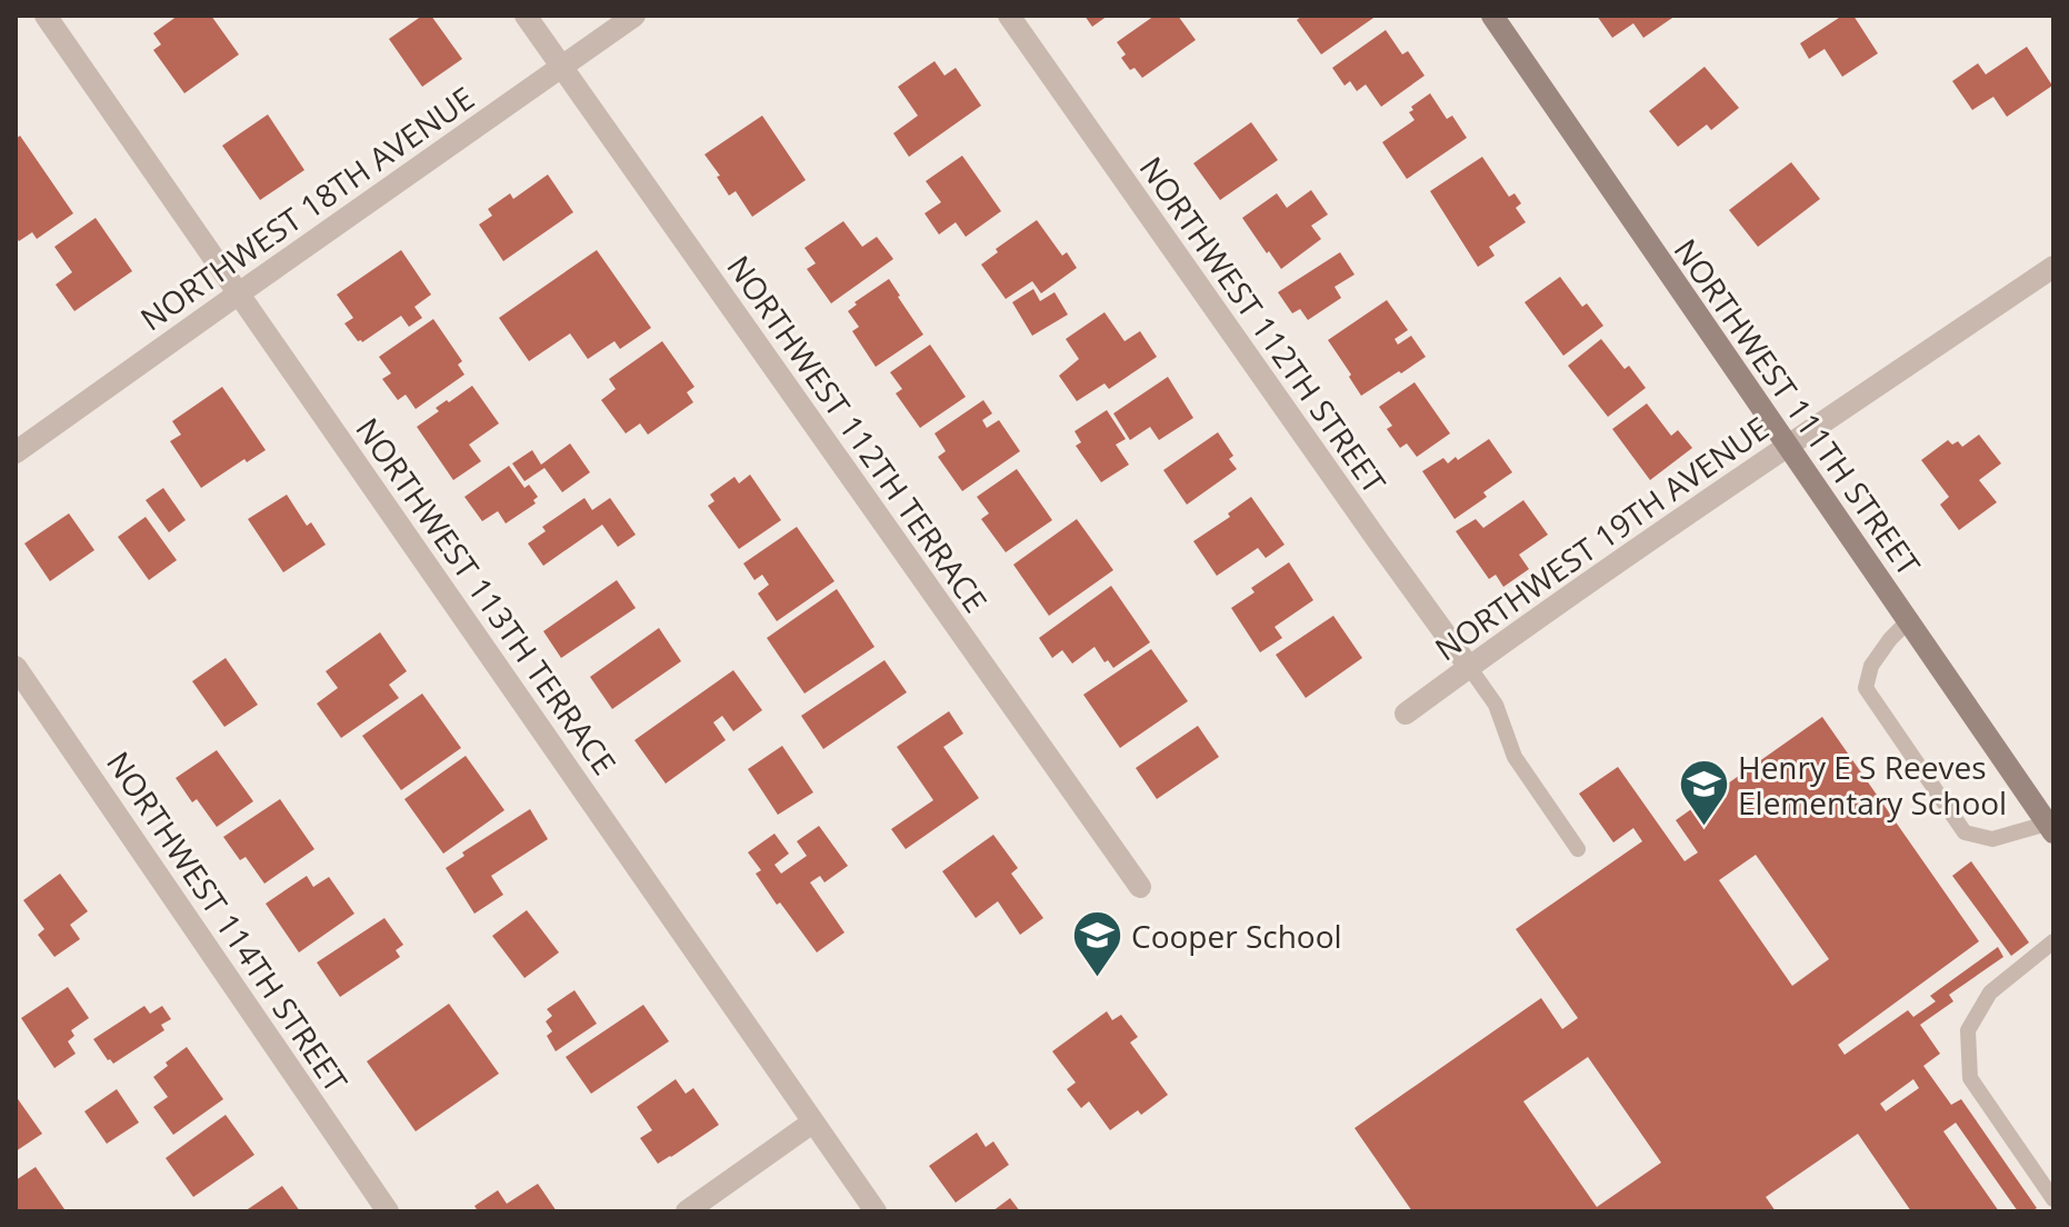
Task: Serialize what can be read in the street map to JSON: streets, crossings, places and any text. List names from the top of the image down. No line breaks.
{"streets":{"street":["NORTHWEST 18TH AVENUE","NORTHWEST 112TH STREET","NORTHWEST 111TH STREET","NORTHWEST 112TH TERRACE","NORTHWEST 19TH AVENUE","NORTHWEST 113TH TERRACE","NORTHWEST 114TH STREET"]},"crossings":[["NORTHWEST 18TH AVENUE","NORTHWEST 112TH TERRACE"],["NORTHWEST 18TH AVENUE","NORTHWEST 113TH TERRACE"],["NORTHWEST 112TH STREET","NORTHWEST 19TH AVENUE"],["NORTHWEST 111TH STREET","NORTHWEST 19TH AVENUE"]],"places":{"school or university":["Henry E S Reeves Elementary School","Cooper School"]}}
